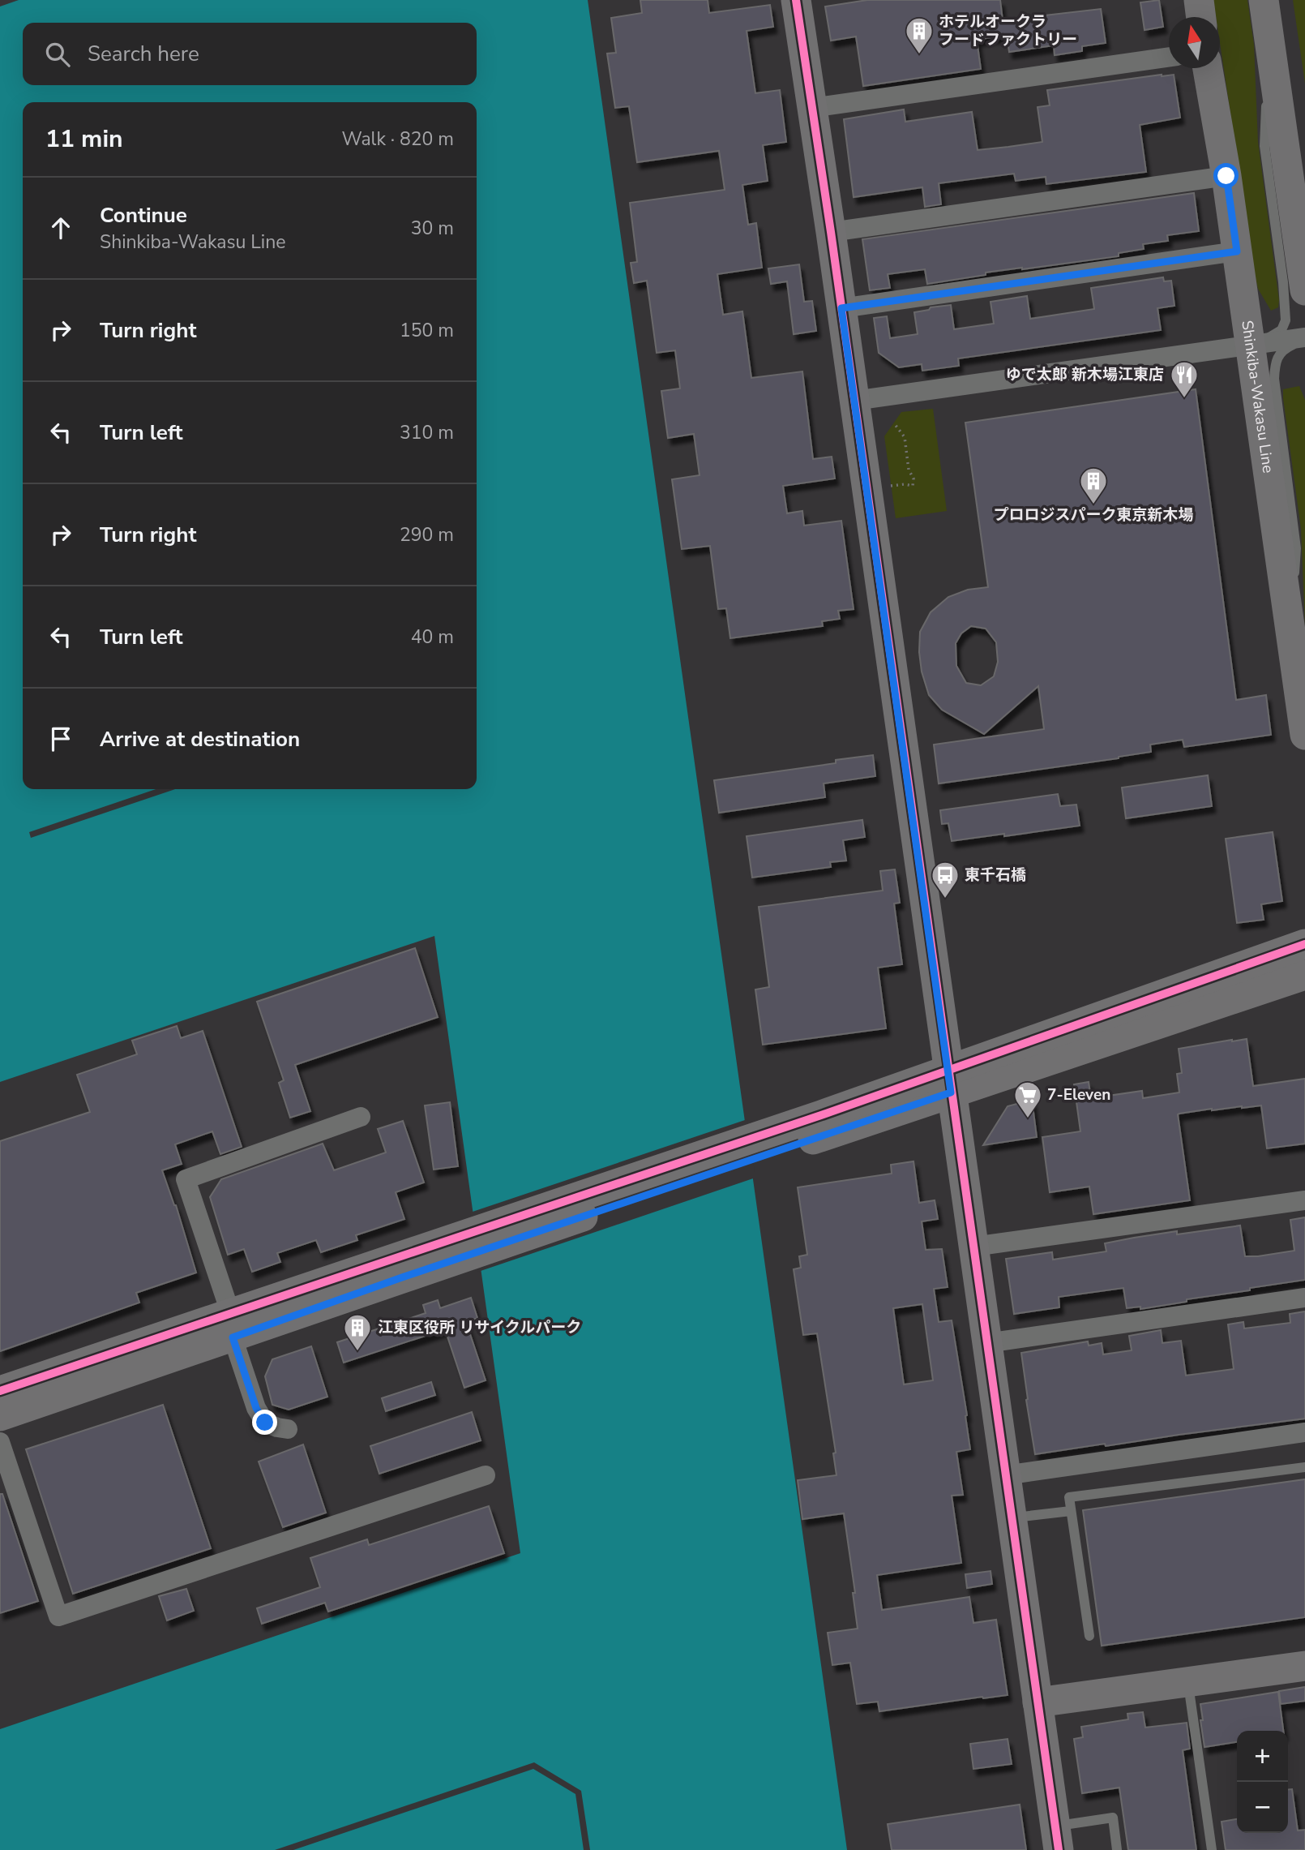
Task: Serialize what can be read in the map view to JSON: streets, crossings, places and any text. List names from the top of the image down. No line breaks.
{"streets":{"street":["Shinkiba-Wakasu Line"]},"places":{"building":["ホテルオークラ フードファクトリー","プロロジスパーク東京新木場","江東区役所 リサイクルパーク"],"restaurant":["ゆで太郎 新木場江東店"],"bus stop":["東千石橋"],"supermarket":["7-Eleven"]},"north":"top","page":{"search":"Search here","heading":["11 min","Walk · 820 m"],"list":[["Continue","Shinkiba-Wakasu Line","30 m"],["Turn right","150 m"],["Turn left","310 m"],["Turn right","290 m"],["Turn left","40 m"],"Arrive at destination"],"map_buttons":["+","−"]}}
